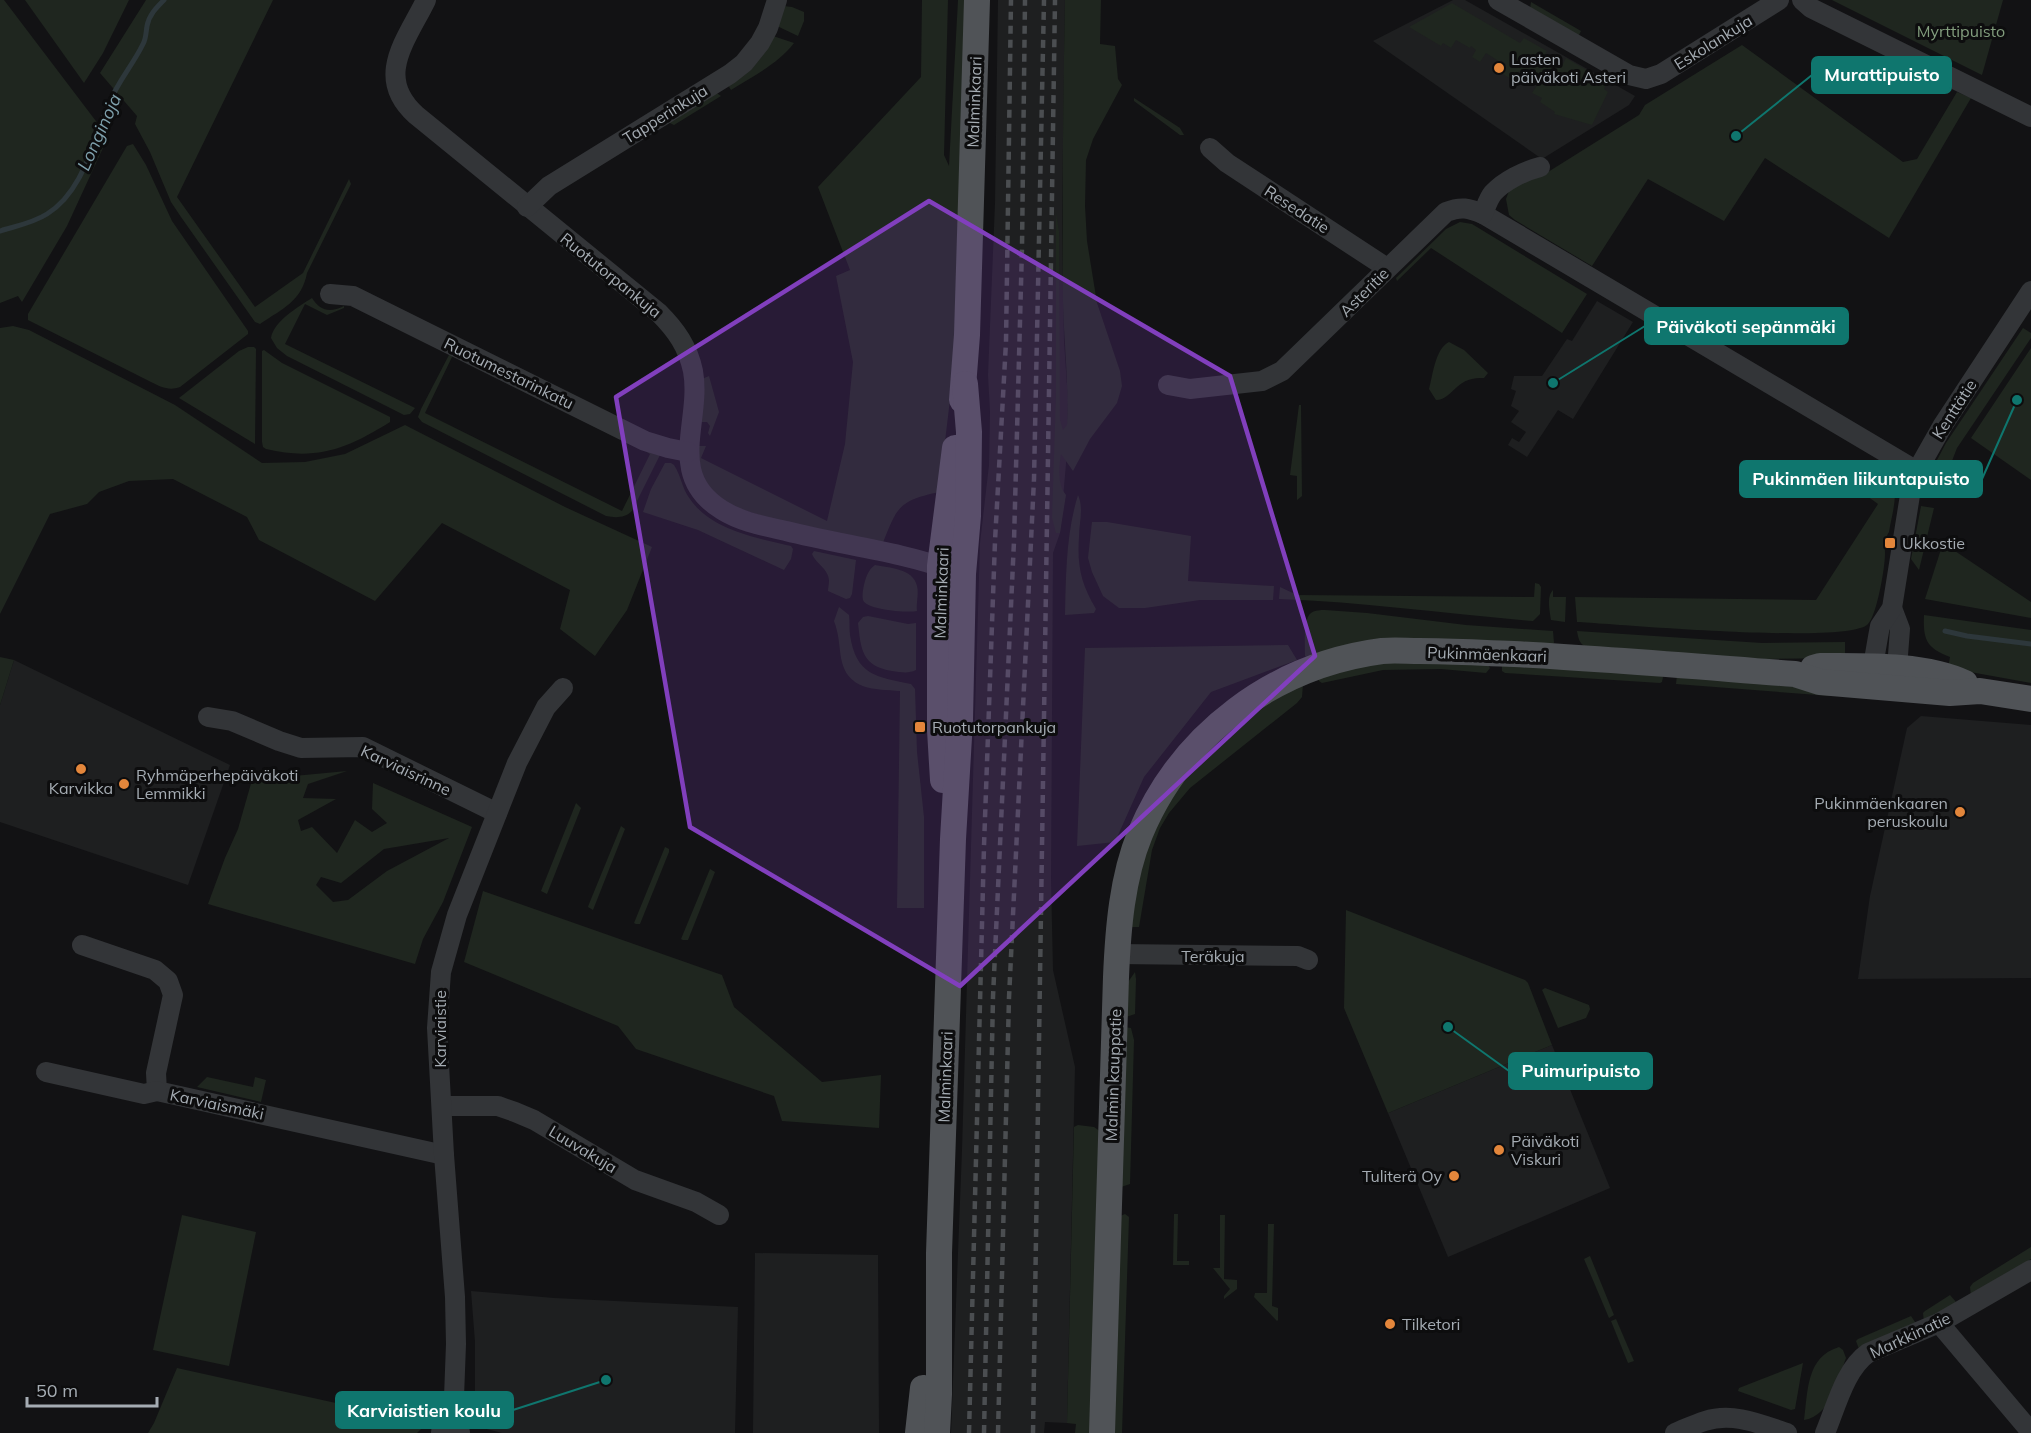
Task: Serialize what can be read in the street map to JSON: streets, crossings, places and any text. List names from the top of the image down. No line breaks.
{"streets":{"main road":["Malminkaari","Pukinmäenkaari","Malmin kauppatie"],"street":["Eskolankuja","Tapperinkuja","Resedatie","Ruotutorpankuja","Asteritie","Ruotumestarinkatu","Kenttätie","Karviaisrinne","Teräkuja","Karviaistie","Karviaismäki","Luuvakuja","Markkinatie"]},"crossings":[["Malminkaari","Ruotutorpankuja"],["Tapperinkuja","Ruotutorpankuja"],["Resedatie","Asteritie"],["Ruotutorpankuja","Ruotumestarinkatu"],["Kenttätie","Pukinmäenkaari"],["Pukinmäenkaari","Malmin kauppatie"],["Karviaisrinne","Karviaistie"],["Teräkuja","Malmin kauppatie"],["Karviaistie","Karviaismäki"],["Karviaistie","Luuvakuja"]],"water":["Longinoja"],"parks":["Myrttipuisto"],"places":{"other":["Lasten päiväkoti Asteri","Murattipuisto","Päiväkoti sepänmäki","Pukinmäen liikuntapuisto","Karvikka","Ryhmäperhepäiväkoti Lemmikki","Pukinmäenkaaren peruskoulu","Puimuripuisto","Päiväkoti Viskuri","Tuliterä Oy","Tilketori","Karviaistien koulu"],"transit":["Ukkostie","Ruotutorpankuja"]},"scale_bar":"50 m"}
